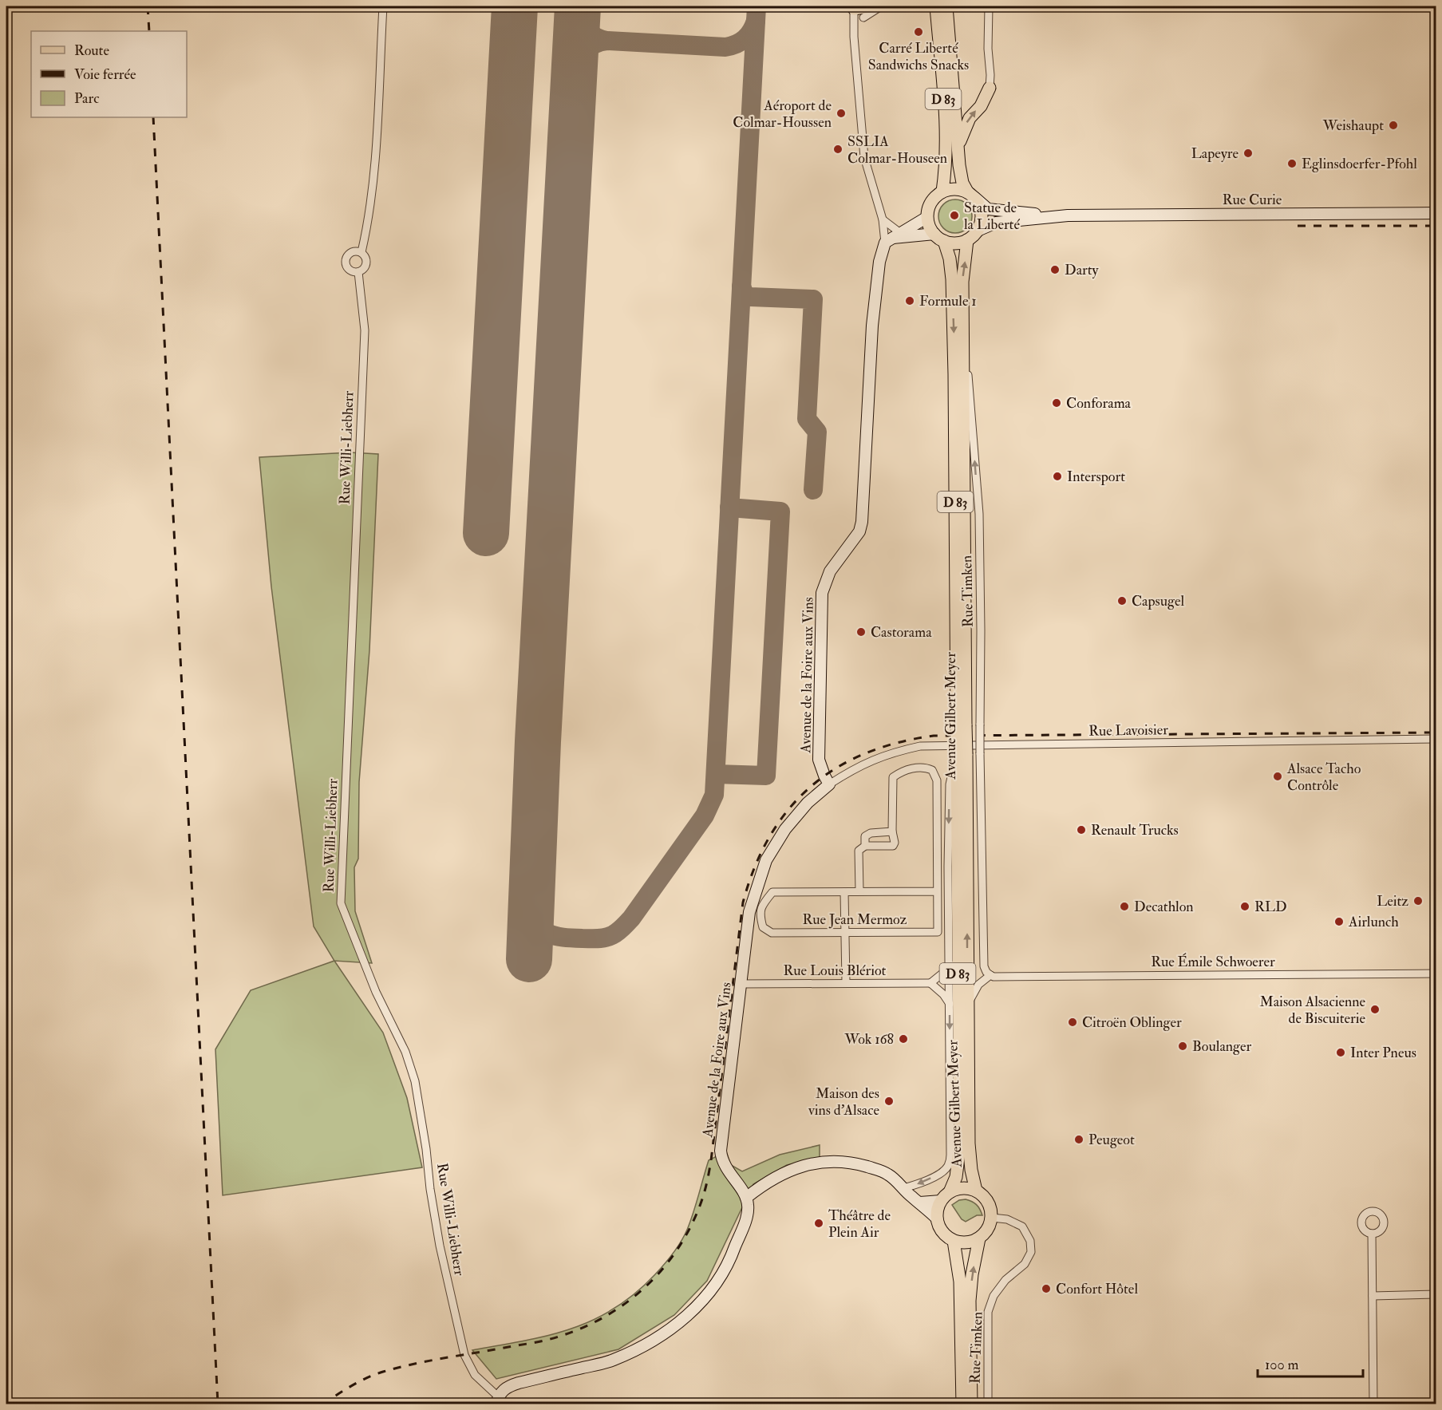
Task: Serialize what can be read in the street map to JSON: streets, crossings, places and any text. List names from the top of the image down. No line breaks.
{"streets":{"main road":["D 83","Avenue Gilbert Meyer"],"street":["Rue Curie","Rue Willi-Liebherr","Rue Timken","Avenue de la Foire aux Vins","Rue Lavoisier","Rue Jean Mermoz","Rue Émile Schwoerer","Rue Louis Blériot"]},"crossings":[["D 83","Rue Curie"],["D 83","Avenue Gilbert Meyer"],["Rue Curie","Avenue Gilbert Meyer"],["Rue Timken","Avenue Gilbert Meyer"],["Rue Timken","Rue Émile Schwoerer"],["Avenue de la Foire aux Vins","Rue Lavoisier"],["Avenue de la Foire aux Vins","Rue Louis Blériot"]],"one_way":["Rue Timken"],"places":["Carré Liberté Sandwichs Snacks","Aéroport de Colmar-Houssen","Weishaupt","SSLIA Colmar-Houseen","Lapeyre","Eglinsdoerfer-Pfohl","Statue de la Liberté","Darty","Formule 1","Conforama","Intersport","Capsugel","Castorama","Alsace Tacho Contrôle","Renault Trucks","Leitz","Decathlon","RLD","Airlunch","Maison Alsacienne de Biscuiterie","Citroën Oblinger","Wok 168","Boulanger","Inter Pneus","Maison des vins d'Alsace","Peugeot","Théâtre de Plein Air","Confort Hôtel"],"legend":["Route","Voie ferrée","Parc"],"scale_bar":"100 m"}
